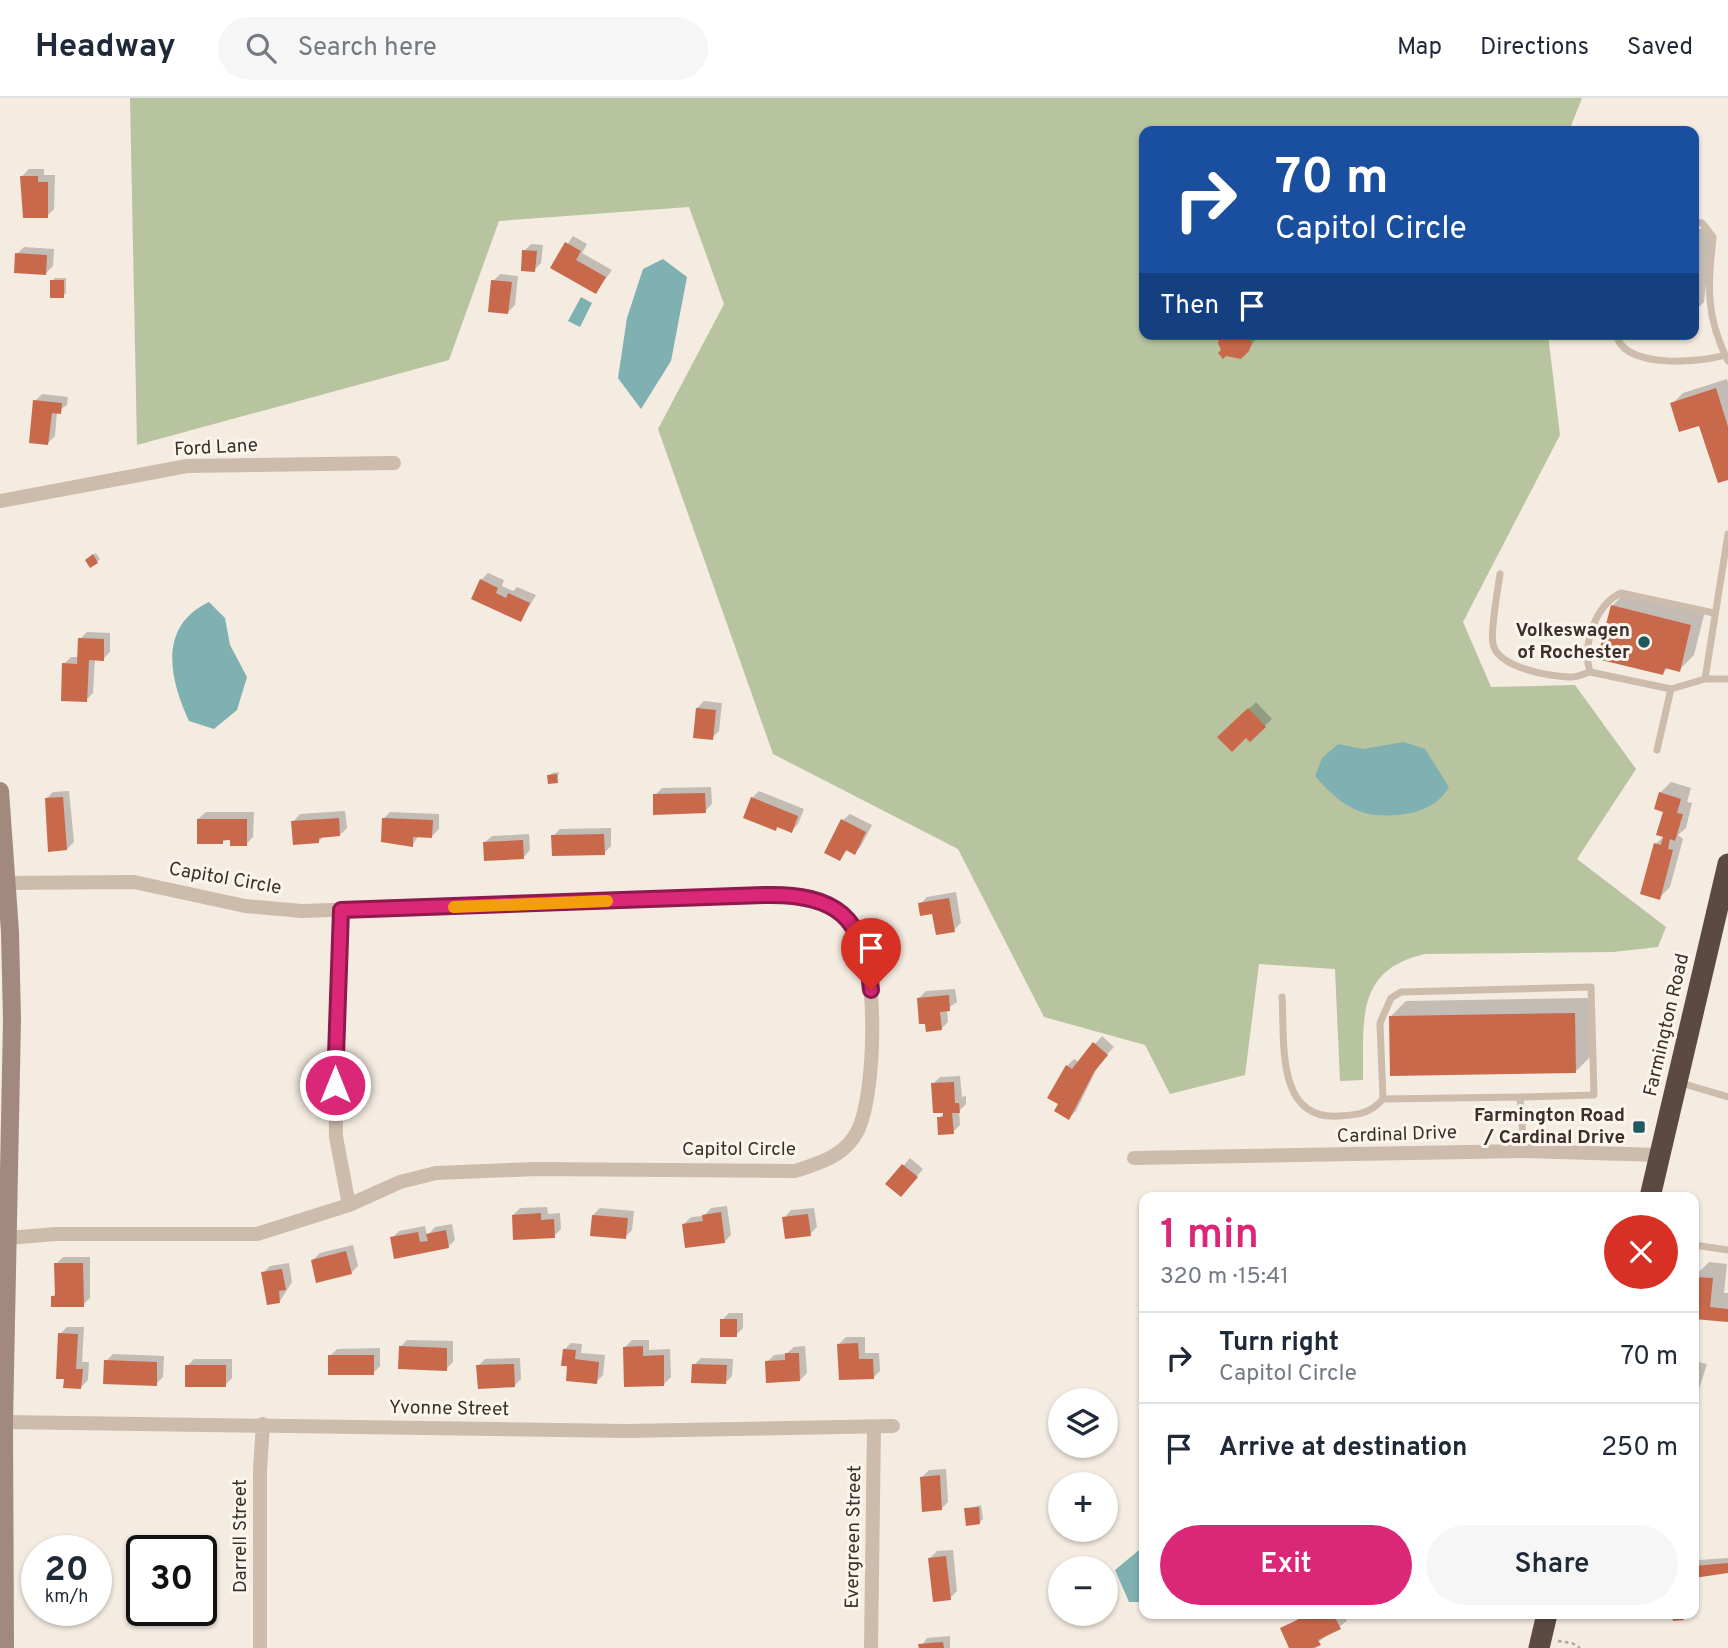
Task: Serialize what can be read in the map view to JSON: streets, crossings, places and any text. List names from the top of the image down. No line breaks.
{"streets":{"highway":["Farmington Road"],"street":["Ford Lane","Capitol Circle","Cardinal Drive","Yvonne Street","Darrell Street","Evergreen Street"]},"crossings":[["Farmington Road","Cardinal Drive"],["Yvonne Street","Darrell Street"],["Yvonne Street","Evergreen Street"]],"places":{"other":["Volkeswagen of Rochester"],"transit":["Farmington Road / Cardinal Drive"]},"page":{"header":"Headway","search":"Search here","nav":["Map","Directions","Saved"],"turn":["70 m","Capitol Circle"],"then":"Then","heading":["1 min","320 m · 15:41"],"list":[{"name":"Turn right","note":"Capitol Circle","value":"70 m"},{"name":"Arrive at destination","value":"250 m"}],"map_buttons":["+","−"],"buttons":["Exit","Share"],"speed":"20 km/h","limit":"30"}}
